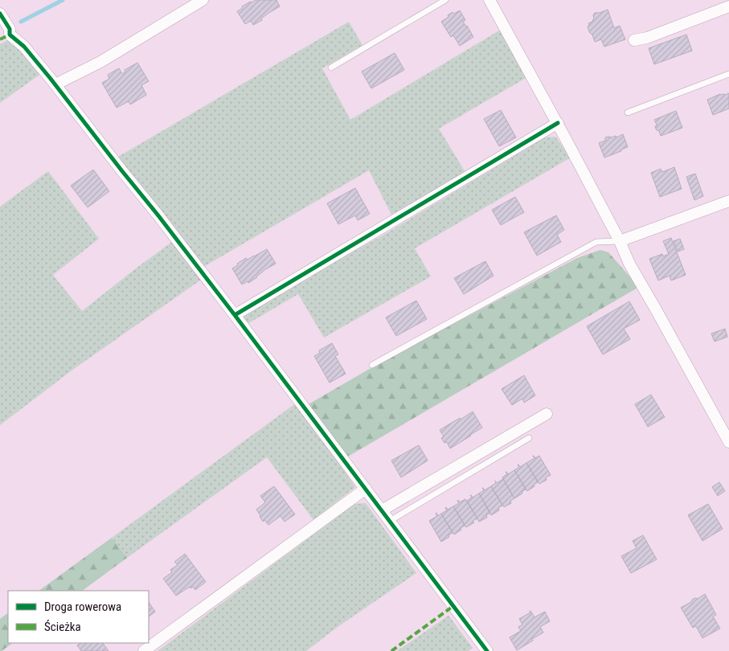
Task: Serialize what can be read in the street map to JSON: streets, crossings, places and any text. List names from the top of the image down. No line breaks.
{"legend":["Droga rowerowa","Ścieżka"]}
